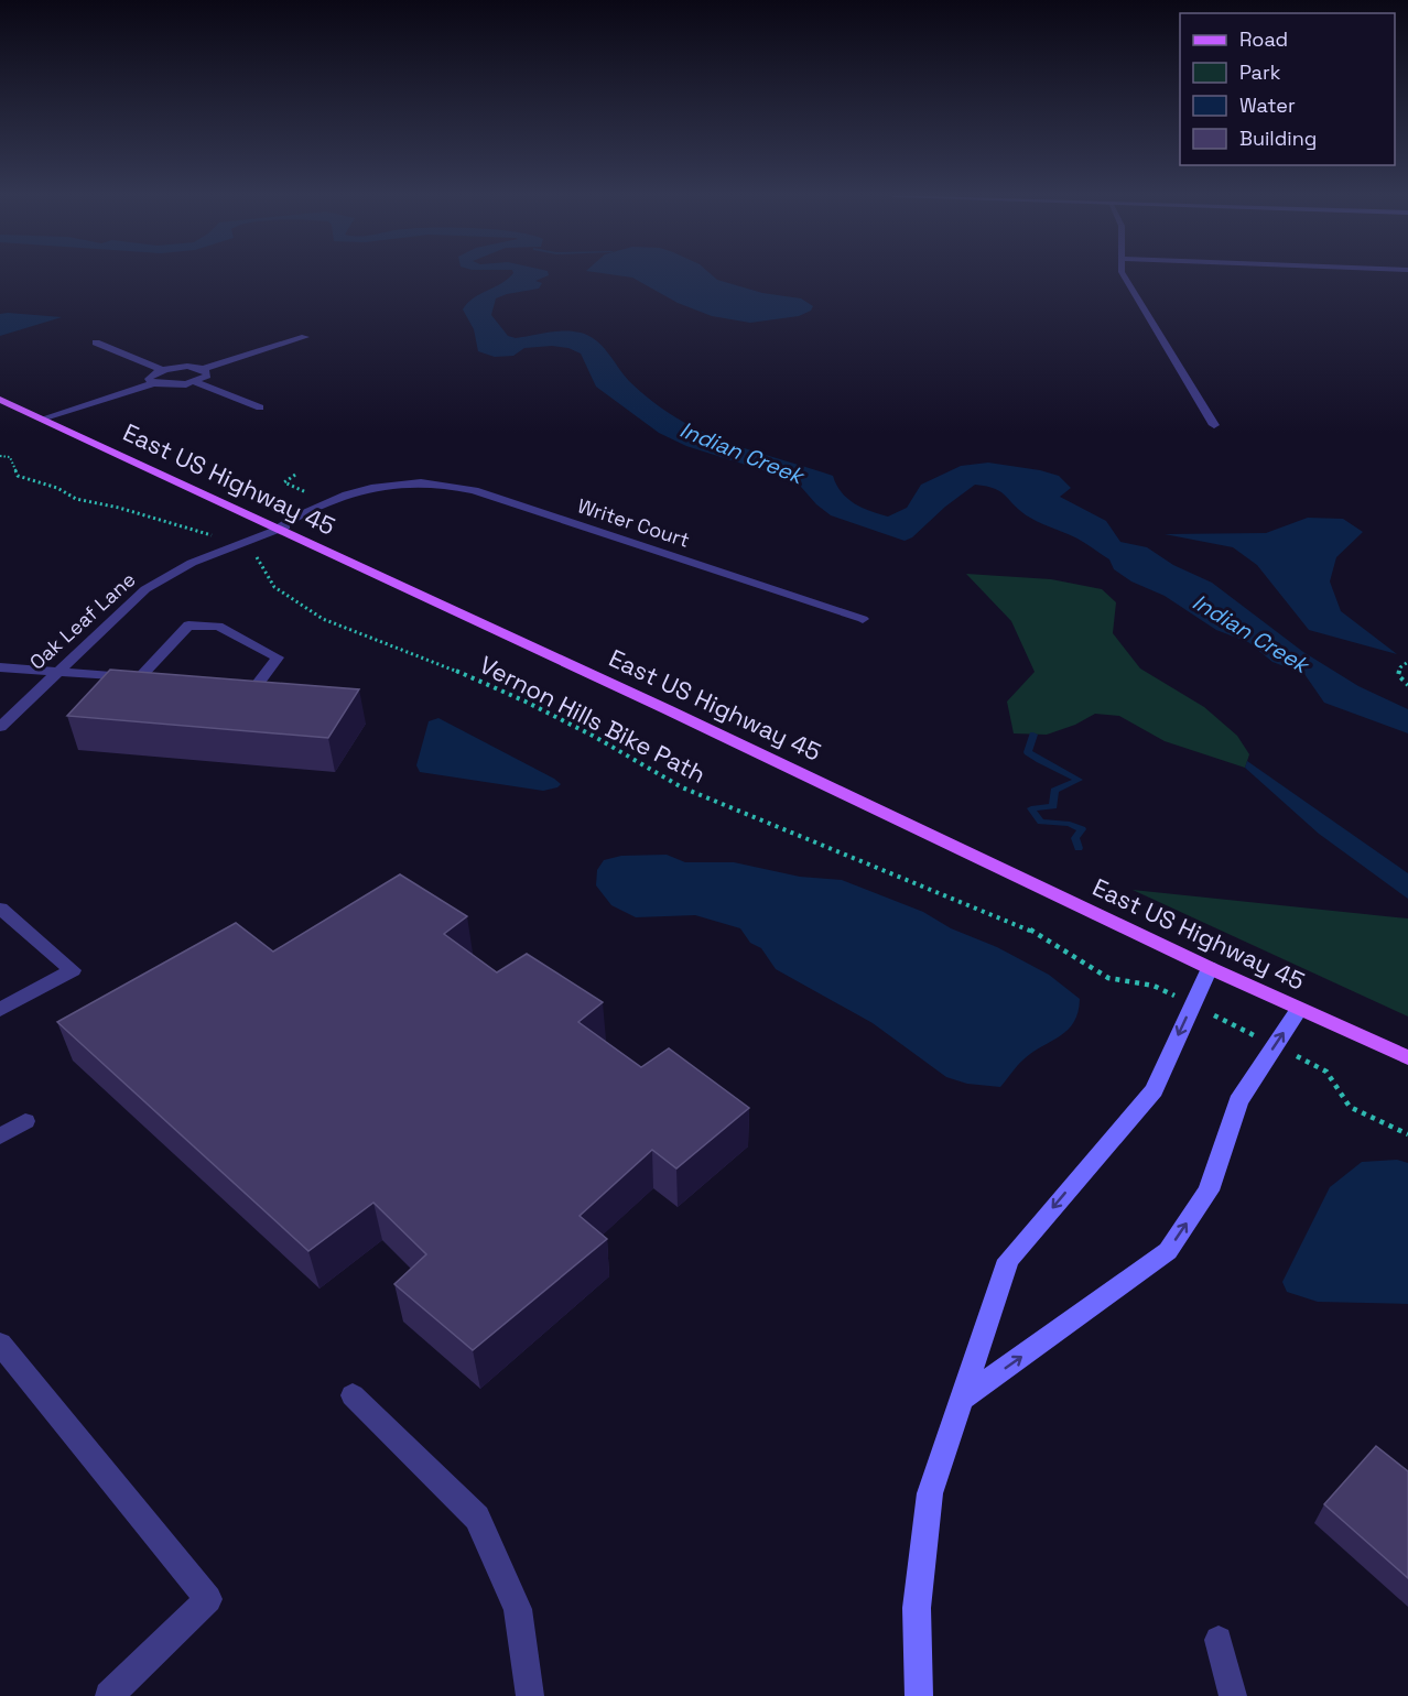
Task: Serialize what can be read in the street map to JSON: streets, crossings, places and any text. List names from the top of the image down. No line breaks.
{"streets":{"main road":["East US Highway 45"],"street":["Writer Court","Oak Leaf Lane"],"path":["Vernon Hills Bike Path"]},"crossings":[["East US Highway 45","Writer Court"],["East US Highway 45","Oak Leaf Lane"],["Writer Court","Oak Leaf Lane"],["Oak Leaf Lane","Vernon Hills Bike Path"]],"water":["Indian Creek"],"legend":["Road","Park","Water","Building"]}
